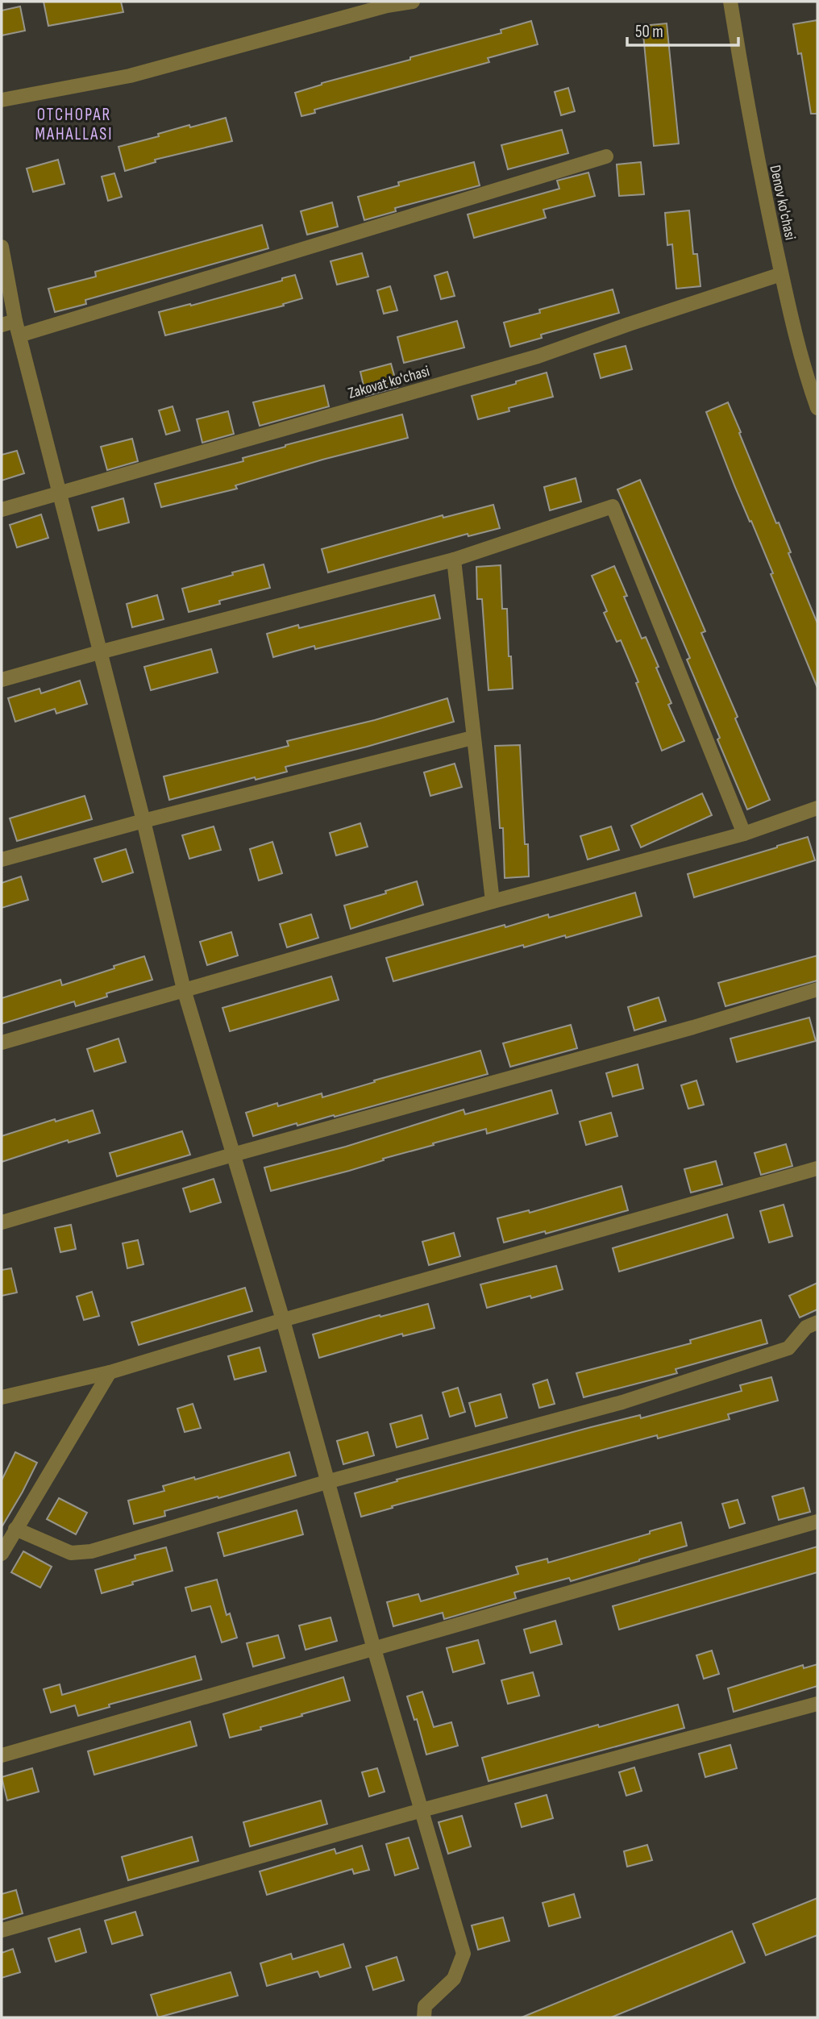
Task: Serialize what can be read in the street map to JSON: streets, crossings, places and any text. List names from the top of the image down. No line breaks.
{"streets":{"street":["Denov ko'chasi","Zakovat ko'chasi"]},"crossings":[["Denov ko'chasi","Zakovat ko'chasi"]],"districts":["OTCHOPAR MAHALLASI"],"scale_bar":"50 m"}
